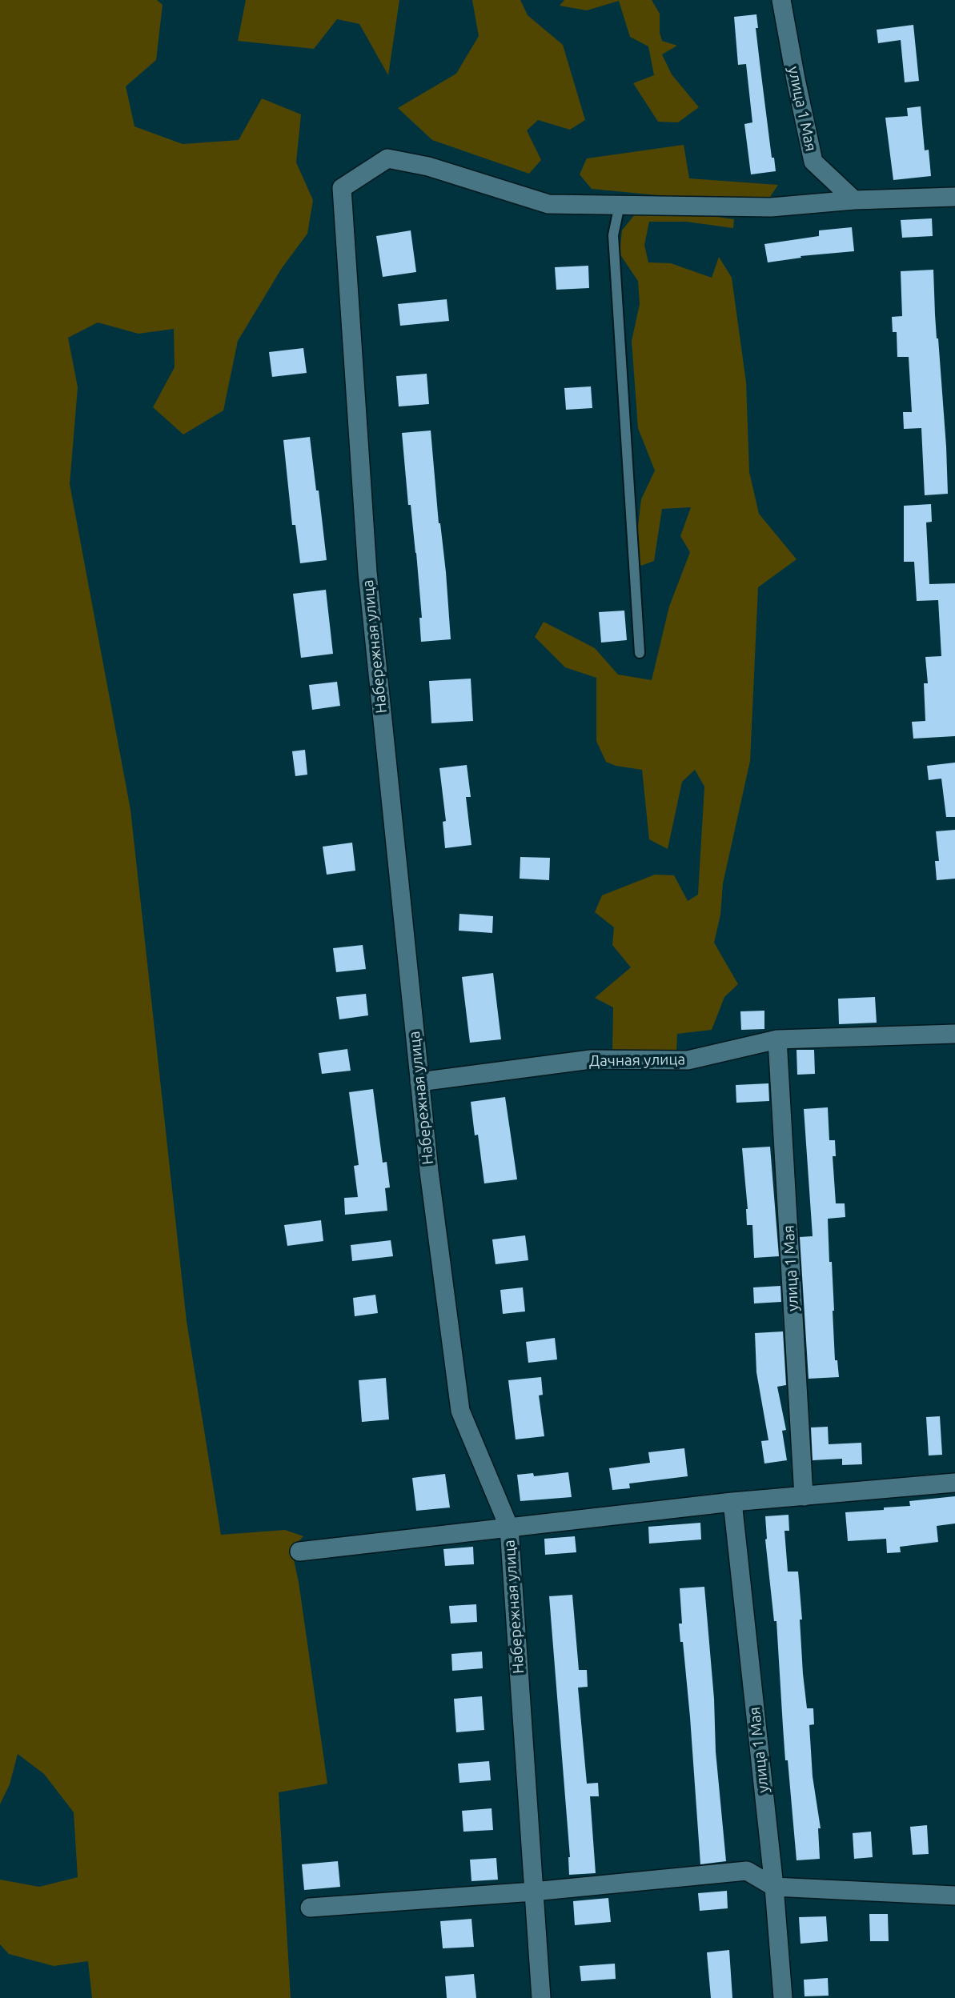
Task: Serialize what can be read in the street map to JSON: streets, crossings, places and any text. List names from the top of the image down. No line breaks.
{"streets":{"street":["улица 1 Мая","Набережная улица","Дачная улица"]},"crossings":[["улица 1 Мая","Дачная улица"],["Набережная улица","Дачная улица"]]}
